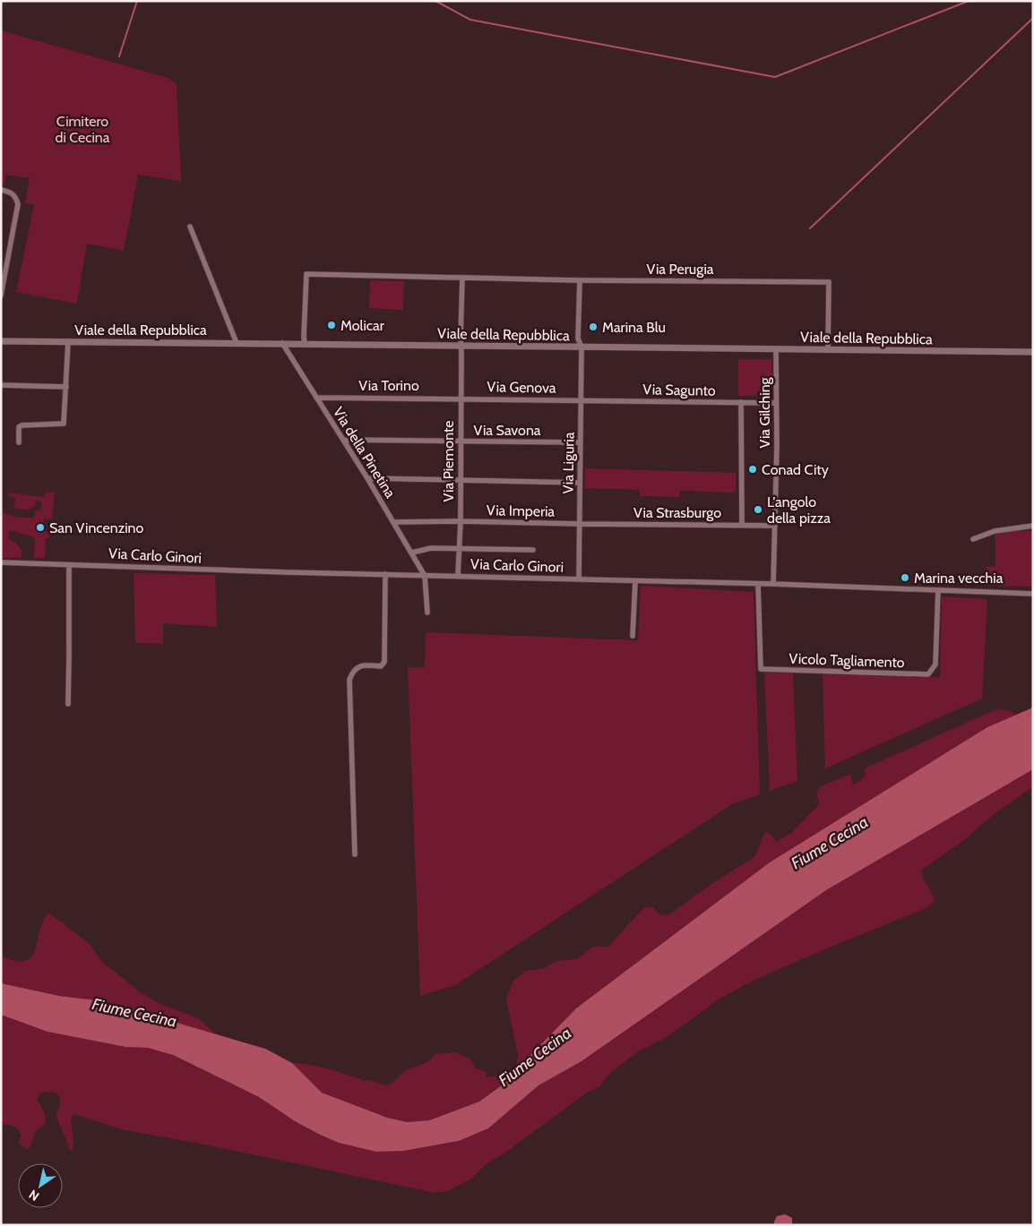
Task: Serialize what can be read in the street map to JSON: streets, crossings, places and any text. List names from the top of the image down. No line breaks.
{"streets":{"street":["Via Perugia","Viale della Repubblica","Via Torino","Via Genova","Via Sagunto","Via Gilching","Via Savona","Via della Pinetina","Via Piemonte","Via Liguria","Via Imperia","Via Strasburgo","Via Carlo Ginori","Vicolo Tagliamento"]},"crossings":[["Via Perugia","Viale della Repubblica"],["Via Perugia","Via Piemonte"],["Via Perugia","Via Liguria"],["Viale della Repubblica","Via Gilching"],["Viale della Repubblica","Via della Pinetina"],["Viale della Repubblica","Via Piemonte"],["Viale della Repubblica","Via Liguria"],["Via Torino","Via Genova"],["Via Torino","Via della Pinetina"],["Via Torino","Via Piemonte"],["Via Genova","Via Sagunto"],["Via Genova","Via Piemonte"],["Via Genova","Via Liguria"],["Via Sagunto","Via Gilching"],["Via Sagunto","Via Liguria"],["Via Gilching","Via Strasburgo"],["Via Gilching","Via Carlo Ginori"],["Via Savona","Via della Pinetina"],["Via Savona","Via Piemonte"],["Via Savona","Via Liguria"],["Via della Pinetina","Via Imperia"],["Via della Pinetina","Via Carlo Ginori"],["Via Piemonte","Via Imperia"],["Via Piemonte","Via Carlo Ginori"],["Via Liguria","Via Imperia"],["Via Liguria","Via Strasburgo"],["Via Liguria","Via Carlo Ginori"],["Via Imperia","Via Strasburgo"],["Via Carlo Ginori","Vicolo Tagliamento"]],"water":["Fiume Cecina"],"parks":["Cimitero di Cecina"],"places":["Molicar","Marina Blu","Conad City","L'angolo della pizza","San Vincenzino","Marina vecchia"],"north":"bottom left"}
